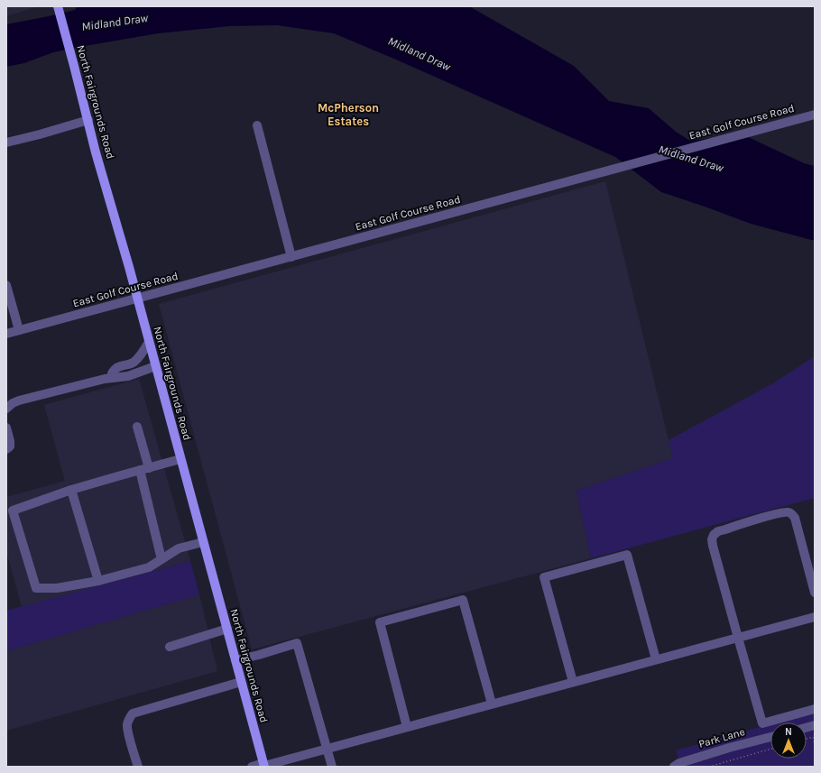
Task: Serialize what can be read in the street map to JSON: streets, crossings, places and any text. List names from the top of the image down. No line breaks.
{"streets":{"main road":["North Fairgrounds Road"],"street":["East Golf Course Road","Park Lane"]},"crossings":[["North Fairgrounds Road","East Golf Course Road"]],"districts":["McPherson Estates"],"water":["Midland Draw"],"north":"top"}
